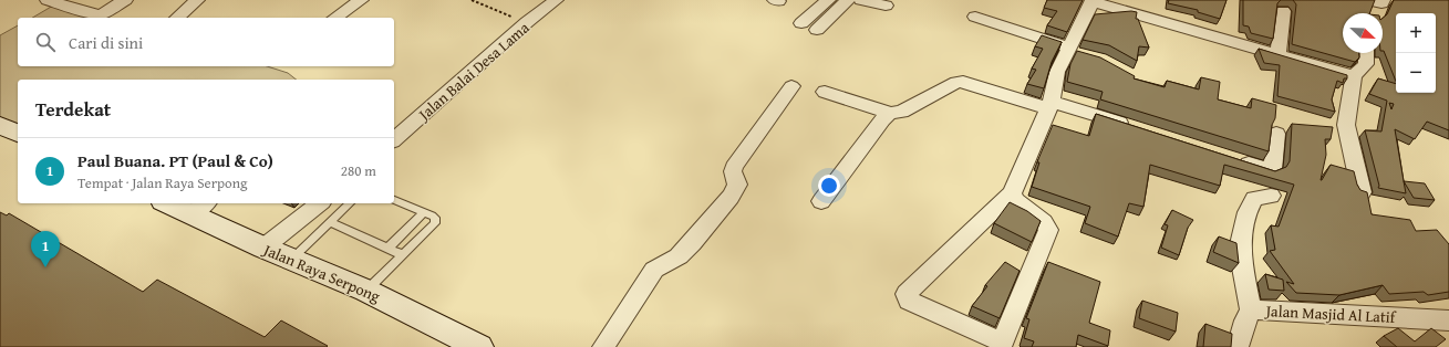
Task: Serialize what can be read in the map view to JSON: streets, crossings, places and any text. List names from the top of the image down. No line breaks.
{"streets":{"main road":["Jalan Raya Serpong"],"street":["Jalan Balai Desa Lama","Jalan Masjid Al Latif"]},"north":"bottom right","page":{"map_buttons":["+","−"],"search":"Cari di sini","heading":"Terdekat","list":[{"mark":"1","name":"Paul Buana. PT (Paul & Co)","note":"Tempat · Jalan Raya Serpong","value":"280 m"}],"pins":"1"}}
